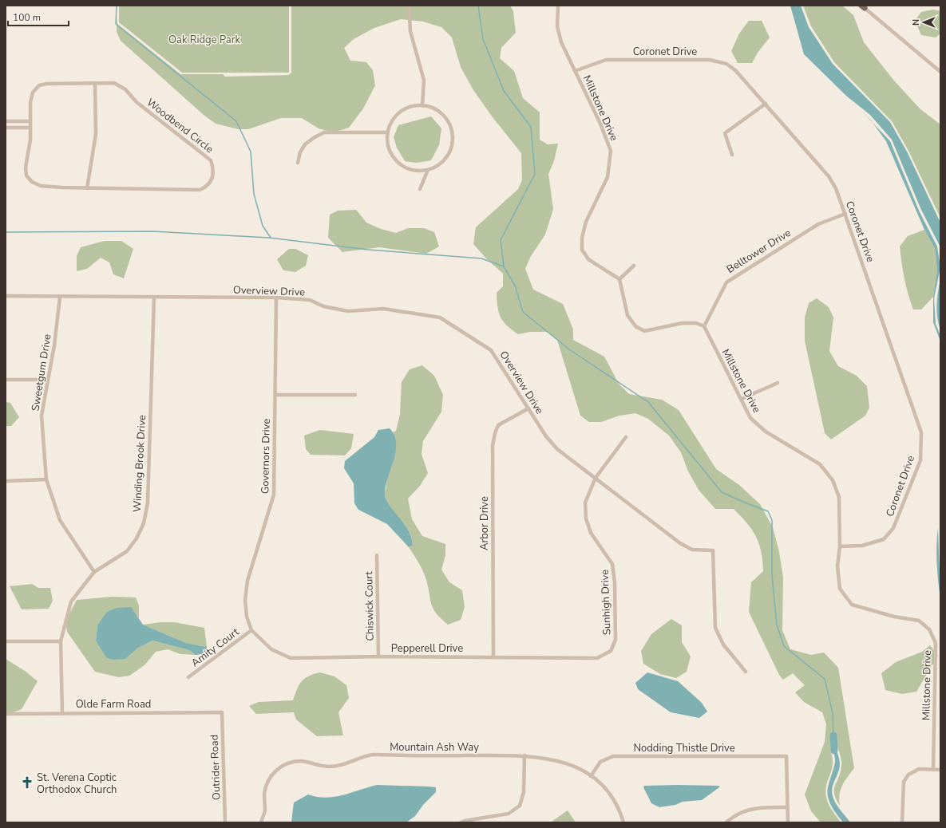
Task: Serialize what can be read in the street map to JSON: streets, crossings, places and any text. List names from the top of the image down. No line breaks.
{"streets":{"street":["Coronet Drive","Millstone Drive","Woodbend Circle","Belltower Drive","Overview Drive","Sweetgum Drive","Governors Drive","Winding Brook Drive","Arbor Drive","Sunhigh Drive","Chiswick Court","Amity Court","Pepperell Drive","Olde Farm Road","Mountain Ash Way","Nodding Thistle Drive","Outrider Road"]},"crossings":[["Coronet Drive","Millstone Drive"],["Coronet Drive","Belltower Drive"],["Millstone Drive","Belltower Drive"],["Overview Drive","Sweetgum Drive"],["Overview Drive","Governors Drive"],["Overview Drive","Winding Brook Drive"],["Overview Drive","Arbor Drive"],["Overview Drive","Sunhigh Drive"],["Sweetgum Drive","Winding Brook Drive"],["Governors Drive","Amity Court"],["Governors Drive","Pepperell Drive"],["Winding Brook Drive","Olde Farm Road"],["Arbor Drive","Pepperell Drive"],["Sunhigh Drive","Pepperell Drive"],["Chiswick Court","Pepperell Drive"],["Amity Court","Pepperell Drive"],["Olde Farm Road","Outrider Road"],["Mountain Ash Way","Nodding Thistle Drive"]],"parks":["Oak Ridge Park"],"places":{"church":["St. Verena Coptic Orthodox Church"]},"scale_bar":"100 m","north":"left"}
